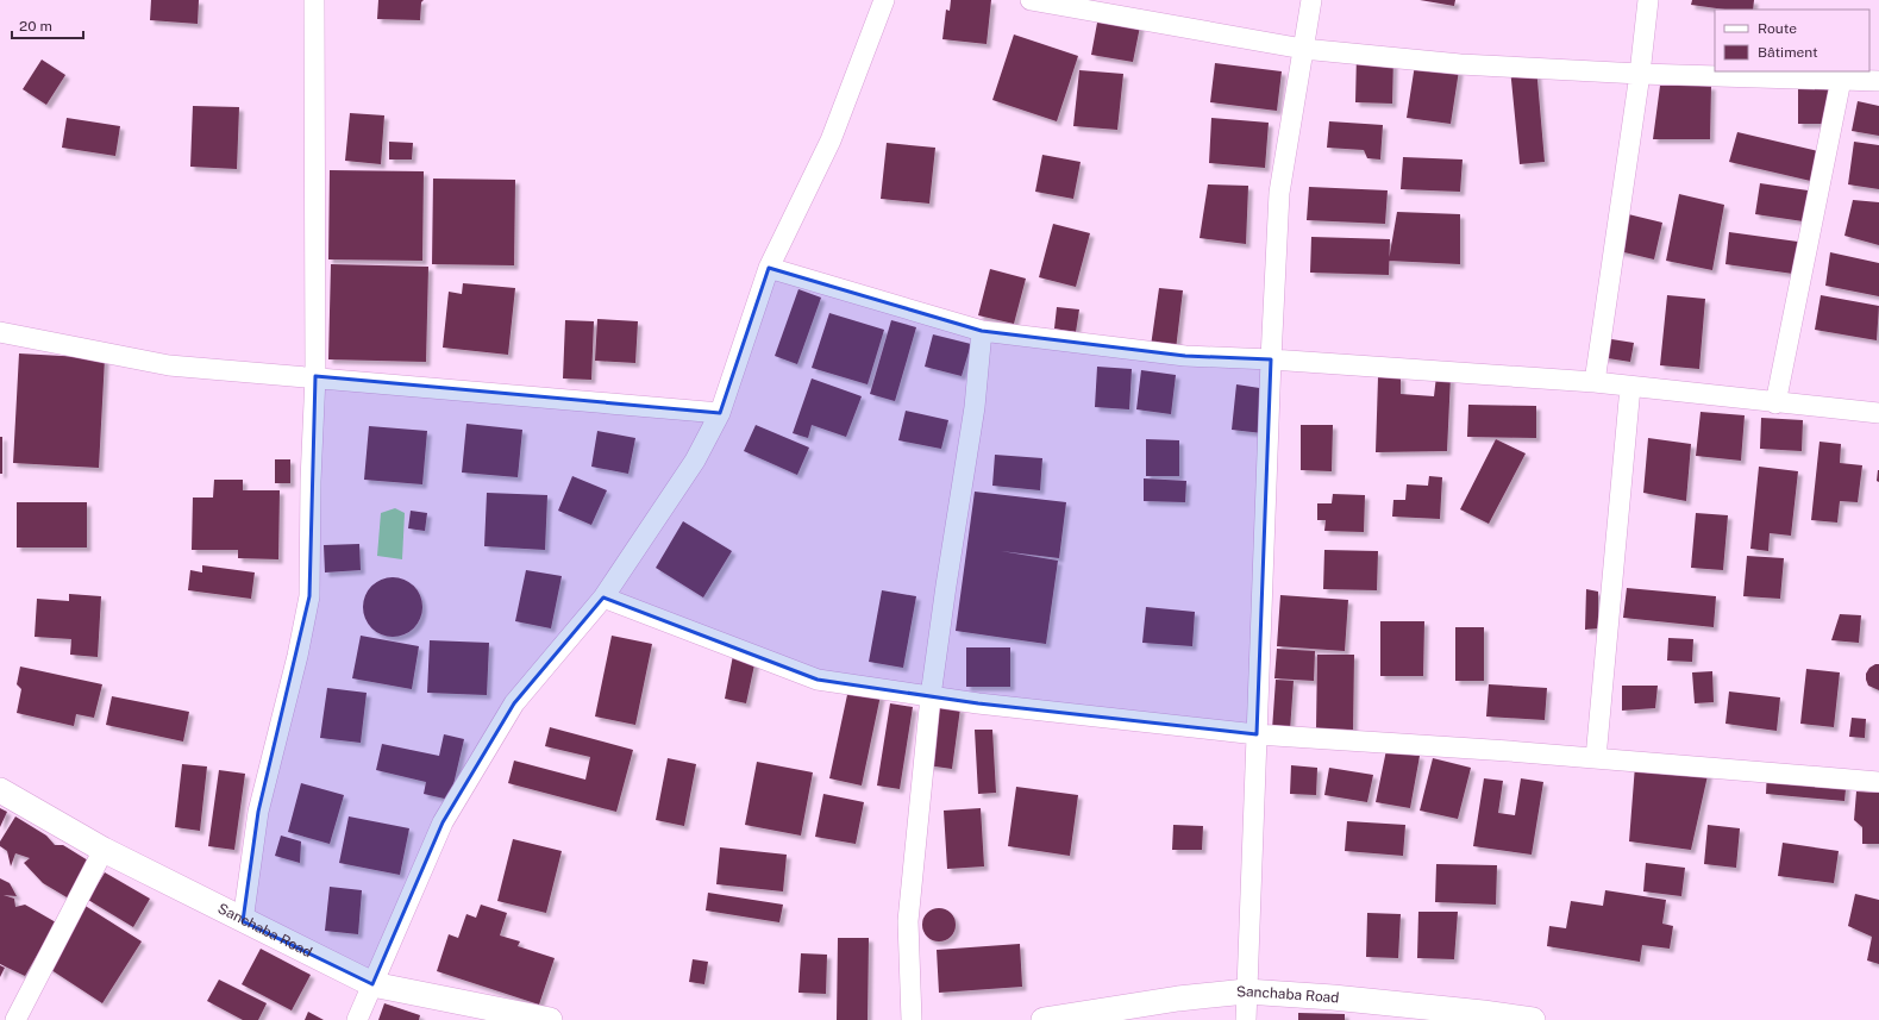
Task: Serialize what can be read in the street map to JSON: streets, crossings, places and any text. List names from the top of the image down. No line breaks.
{"streets":{"street":["Sanchaba Road"]},"legend":["Route","Bâtiment"],"scale_bar":"20 m"}
